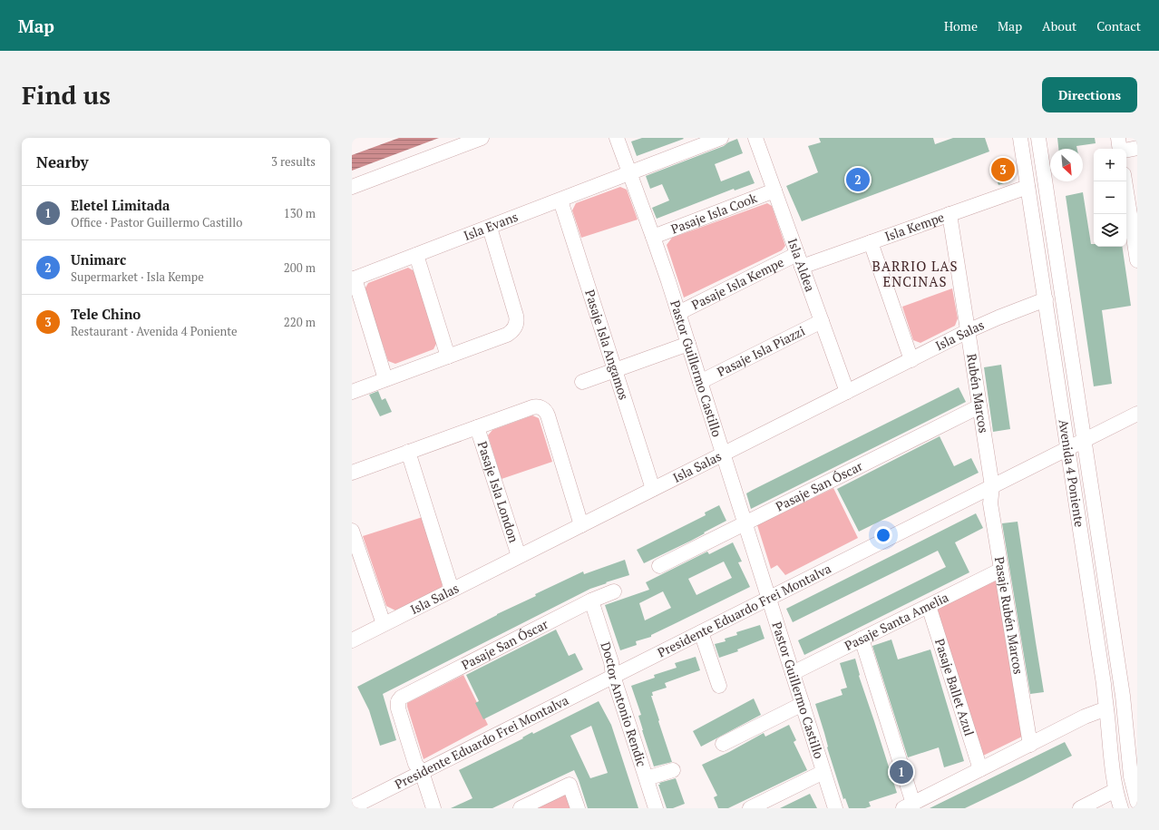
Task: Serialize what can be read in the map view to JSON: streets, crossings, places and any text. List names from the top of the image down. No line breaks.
{"streets":{"street":["Pasaje Isla Cook","Isla Evans","Isla Kempe","Isla Aldea","Pasaje Isla Kempe","Isla Salas","Pasaje Isla Angamos","Pasaje Isla Piazzi","Pastor Guillermo Castillo","Rubén Marcos","Avenida 4 Poniente","Pasaje San Óscar","Pasaje Isla London","Presidente Eduardo Frei Montalva","Pasaje Rubén Marcos","Pasaje Santa Amelia","Pasaje Ballet Azul","Doctor Antonio Rendic"]},"crossings":[["Pasaje Isla Cook","Isla Aldea"],["Pasaje Isla Cook","Pastor Guillermo Castillo"],["Isla Evans","Pasaje Isla Angamos"],["Isla Evans","Pastor Guillermo Castillo"],["Isla Kempe","Isla Aldea"],["Isla Kempe","Pasaje Isla Kempe"],["Isla Kempe","Rubén Marcos"],["Isla Kempe","Avenida 4 Poniente"],["Isla Aldea","Pasaje Isla Kempe"],["Isla Aldea","Isla Salas"],["Isla Aldea","Pasaje Isla Piazzi"],["Pasaje Isla Kempe","Pastor Guillermo Castillo"],["Isla Salas","Pasaje Isla Angamos"],["Isla Salas","Pastor Guillermo Castillo"],["Isla Salas","Rubén Marcos"],["Isla Salas","Avenida 4 Poniente"],["Isla Salas","Pasaje Isla London"],["Pasaje Isla Piazzi","Pastor Guillermo Castillo"],["Pastor Guillermo Castillo","Pasaje San Óscar"],["Pastor Guillermo Castillo","Presidente Eduardo Frei Montalva"],["Pastor Guillermo Castillo","Pasaje Santa Amelia"],["Rubén Marcos","Pasaje San Óscar"],["Rubén Marcos","Presidente Eduardo Frei Montalva"],["Rubén Marcos","Pasaje Rubén Marcos"],["Avenida 4 Poniente","Presidente Eduardo Frei Montalva"],["Pasaje San Óscar","Presidente Eduardo Frei Montalva"],["Pasaje San Óscar","Doctor Antonio Rendic"],["Presidente Eduardo Frei Montalva","Pasaje Rubén Marcos"],["Presidente Eduardo Frei Montalva","Doctor Antonio Rendic"],["Pasaje Rubén Marcos","Pasaje Santa Amelia"],["Pasaje Santa Amelia","Pasaje Ballet Azul"]],"districts":["BARRIO LAS ENCINAS"],"north":"bottom right","page":{"header":"Map","nav":["Home","Map","About","Contact"],"buttons":"Directions","title":"Find us","heading":["Nearby","3 results"],"map_buttons":["+","−"],"pins":["3","2","1"],"list":[{"mark":"1","name":"Eletel Limitada","note":"Office · Pastor Guillermo Castillo","value":"130 m"},{"mark":"2","name":"Unimarc","note":"Supermarket · Isla Kempe","value":"200 m"},{"mark":"3","name":"Tele Chino","note":"Restaurant · Avenida 4 Poniente","value":"220 m"}]}}
